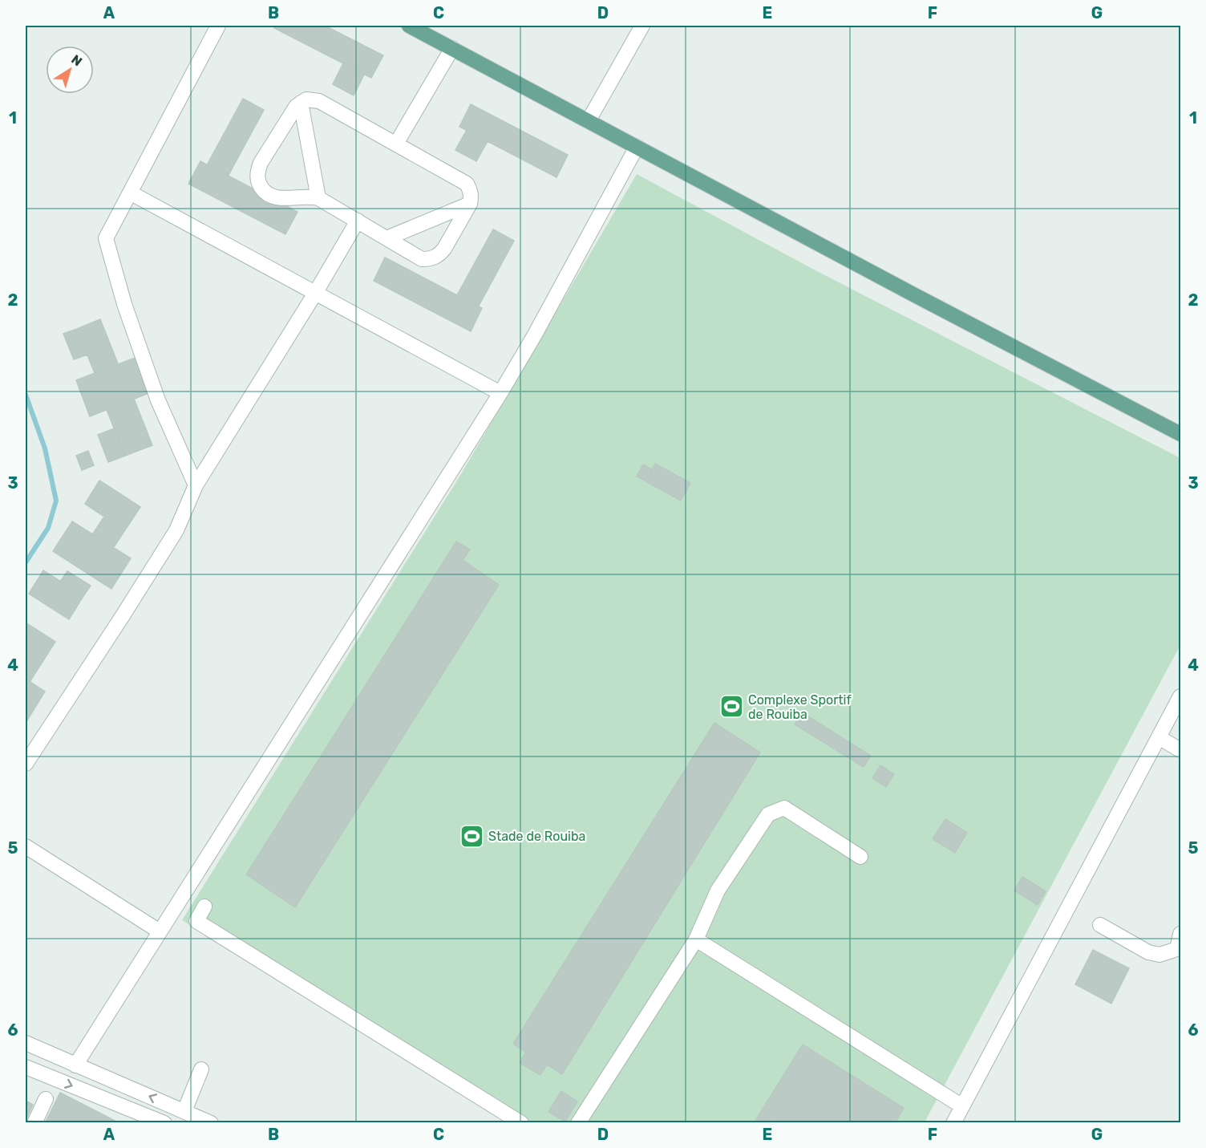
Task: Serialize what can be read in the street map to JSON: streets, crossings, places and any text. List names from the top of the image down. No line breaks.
{"places":{"sports":["Complexe Sportif de Rouiba","Stade de Rouiba"]},"north":"top right","grid":{"columns":["A","B","C","D","E","F","G"],"rows":["1","2","3","4","5","6"]}}
